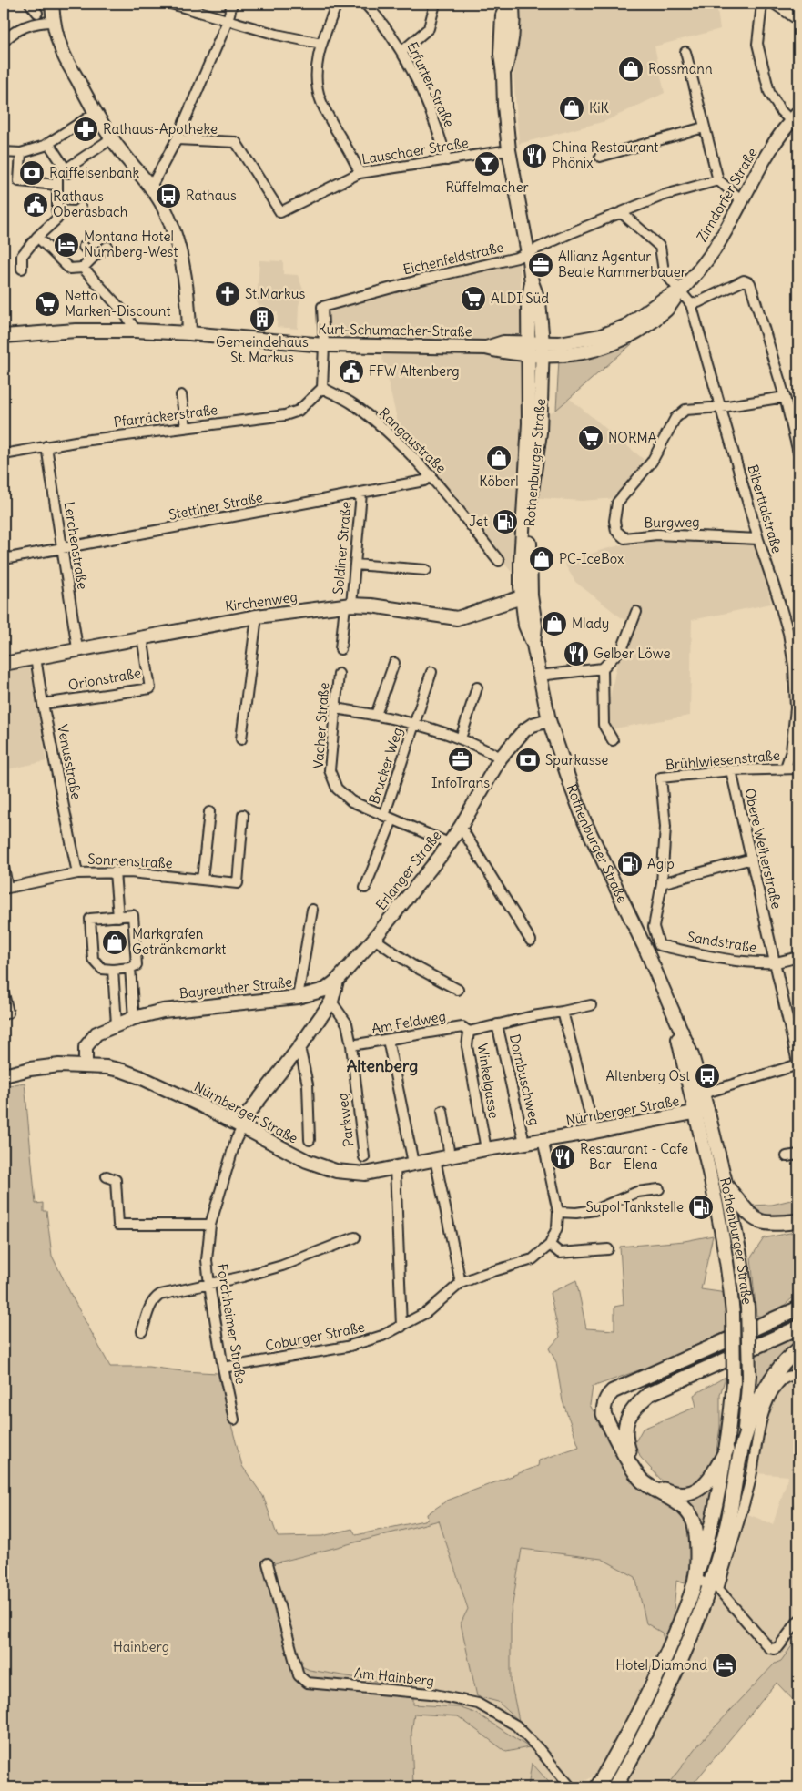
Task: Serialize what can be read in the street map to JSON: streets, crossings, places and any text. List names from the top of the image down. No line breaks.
{"streets":{"main road":["Rothenburger Straße"],"street":["Erfurter Straße","Lauschaer Straße","Zirndorfer Straße","Eichenfeldstraße","Kurt-Schumacher-Straße","Pfarräckerstraße","Rangaustraße","Stettiner Straße","Biberttalstraße","Burgweg","Lerchenstraße","Soldiner Straße","Kirchenweg","Orionstraße","Vacher Straße","Brühlwiesenstraße","Venusstraße","Brucker Weg","Obere Weiherstraße","Sonnenstraße","Erlanger Straße","Sandstraße","Bayreuther Straße","Am Feldweg","Dornbuschweg","Winkelgasse","Nürnberger Straße","Parkweg","Forchheimer Straße","Coburger Straße","Am Hainberg"]},"crossings":[["Erfurter Straße","Lauschaer Straße"],["Lauschaer Straße","Rothenburger Straße"],["Zirndorfer Straße","Kurt-Schumacher-Straße"],["Zirndorfer Straße","Rothenburger Straße"],["Zirndorfer Straße","Biberttalstraße"],["Eichenfeldstraße","Kurt-Schumacher-Straße"],["Eichenfeldstraße","Rothenburger Straße"],["Kurt-Schumacher-Straße","Rothenburger Straße"],["Pfarräckerstraße","Rangaustraße"],["Pfarräckerstraße","Lerchenstraße"],["Rangaustraße","Stettiner Straße"],["Rothenburger Straße","Kirchenweg"],["Rothenburger Straße","Erlanger Straße"],["Rothenburger Straße","Nürnberger Straße"],["Stettiner Straße","Lerchenstraße"],["Stettiner Straße","Soldiner Straße"],["Biberttalstraße","Burgweg"],["Biberttalstraße","Brühlwiesenstraße"],["Lerchenstraße","Kirchenweg"],["Soldiner Straße","Kirchenweg"],["Kirchenweg","Orionstraße"],["Kirchenweg","Venusstraße"],["Orionstraße","Venusstraße"],["Vacher Straße","Brucker Weg"],["Vacher Straße","Erlanger Straße"],["Brühlwiesenstraße","Obere Weiherstraße"],["Brühlwiesenstraße","Sandstraße"],["Venusstraße","Sonnenstraße"],["Obere Weiherstraße","Sandstraße"],["Erlanger Straße","Bayreuther Straße"],["Erlanger Straße","Nürnberger Straße"],["Erlanger Straße","Parkweg"],["Erlanger Straße","Forchheimer Straße"],["Bayreuther Straße","Nürnberger Straße"],["Am Feldweg","Winkelgasse"],["Am Feldweg","Parkweg"],["Dornbuschweg","Winkelgasse"],["Dornbuschweg","Nürnberger Straße"],["Winkelgasse","Nürnberger Straße"],["Nürnberger Straße","Forchheimer Straße"],["Forchheimer Straße","Coburger Straße"]],"districts":["Altenberg"],"parks":["Hainberg"],"places":{"shop":["Rossmann","KiK","Köberl","PC-IceBox","Mlady","Markgrafen Getränkemarkt"],"pharmacy":["Rathaus-Apotheke"],"restaurant":["China Restaurant Phönix","Gelber Löwe","Restaurant - Cafe - Bar - Elena"],"bar":["Rüffelmacher"],"bank":["Raiffeisenbank","Sparkasse"],"bus stop":["Rathaus","Altenberg Ost"],"public building":["Rathaus Oberasbach","FFW Altenberg"],"hotel":["Montana Hotel Nürnberg-West","Hotel Diamond"],"office":["Allianz Agentur Beate Kammerbauer","InfoTrans"],"church":["St.Markus"],"supermarket":["ALDI Süd","Netto Marken-Discount","NORMA"],"building":["Gemeindehaus St. Markus"],"fuel station":["Jet","Agip","Supol Tankstelle"]}}
